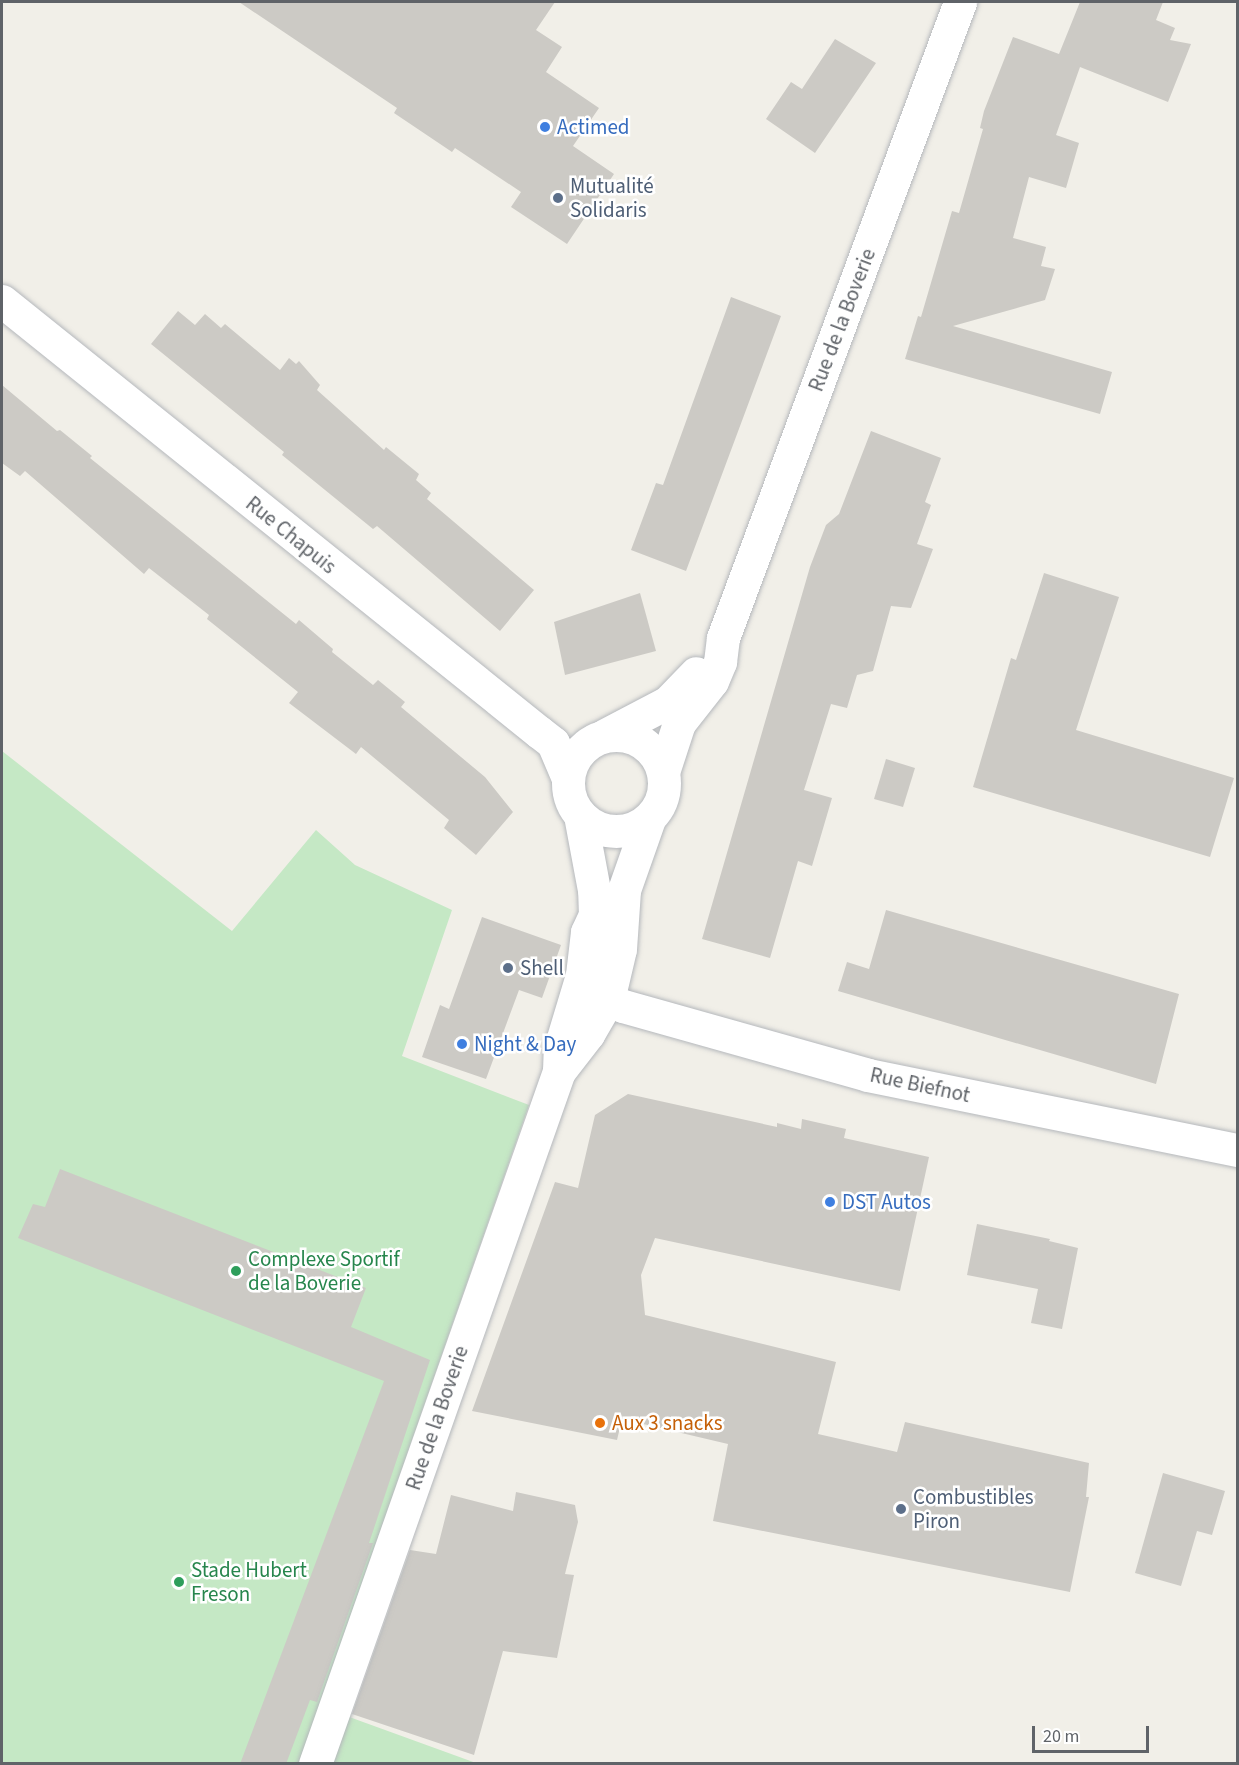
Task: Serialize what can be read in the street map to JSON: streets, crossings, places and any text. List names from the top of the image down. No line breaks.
{"streets":{"street":["Rue de la Boverie","Rue Chapuis","Rue Biefnot"]},"crossings":[["Rue de la Boverie","Rue Chapuis"],["Rue de la Boverie","Rue Biefnot"]],"places":["Actimed","Mutualité Solidaris","Shell","Night & Day","DST Autos","Complexe Sportif de la Boverie","Aux 3 snacks","Combustibles Piron","Stade Hubert Freson"],"scale_bar":"20 m"}
